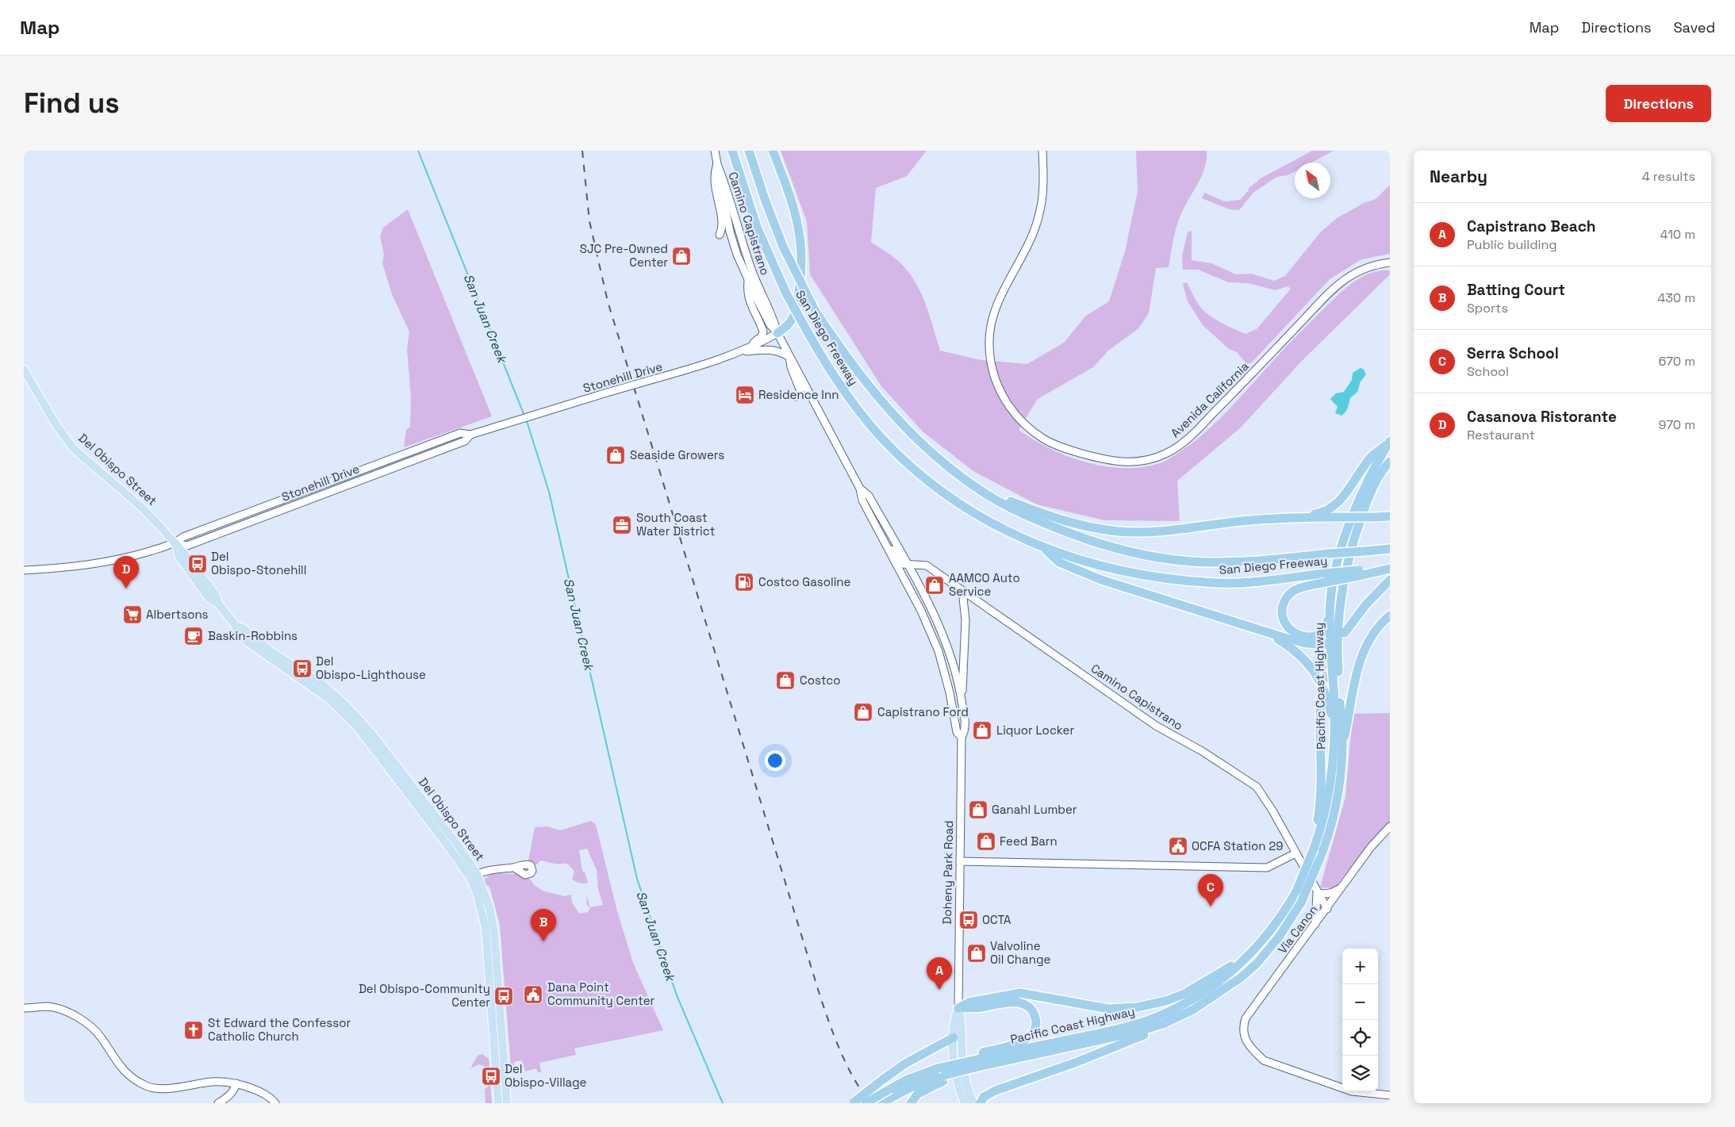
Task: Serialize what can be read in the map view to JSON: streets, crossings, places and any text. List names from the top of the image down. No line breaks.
{"streets":{"highway":["San Diego Freeway","Pacific Coast Highway"],"main road":["Camino Capistrano","Stonehill Drive","Avenida California","Del Obispo Street","Doheny Park Road","Via Canon"]},"crossings":[["Camino Capistrano","Stonehill Drive"],["Camino Capistrano","Doheny Park Road"],["Camino Capistrano","Via Canon"],["Stonehill Drive","Del Obispo Street"]],"water":["San Juan Creek"],"places":{"shop":["SJC Pre-Owned Center","Seaside Growers","AAMCO Auto Service","Costco","Capistrano Ford","Liquor Locker","Ganahl Lumber","Feed Barn","Valvoline Oil Change"],"hotel":["Residence Inn"],"office":["South Coast Water District"],"bus stop":["Del Obispo-Stonehill","Del Obispo-Lighthouse","OCTA","Del Obispo-Community Center","Del Obispo-Village"],"fuel station":["Costco Gasoline"],"supermarket":["Albertsons"],"cafe":["Baskin-Robbins"],"public building":["OCFA Station 29","Dana Point Community Center"],"church":["St Edward the Confessor Catholic Church"]},"north":"top left","page":{"header":"Map","nav":["Map","Directions","Saved"],"buttons":"Directions","title":"Find us","heading":["Nearby","4 results"],"list":[{"mark":"A","name":"Capistrano Beach","note":"Public building","value":"410 m"},{"mark":"B","name":"Batting Court","note":"Sports","value":"430 m"},{"mark":"C","name":"Serra School","note":"School","value":"670 m"},{"mark":"D","name":"Casanova Ristorante","note":"Restaurant","value":"970 m"}],"pins":["D","C","B","A"],"map_buttons":["+","−"]}}
